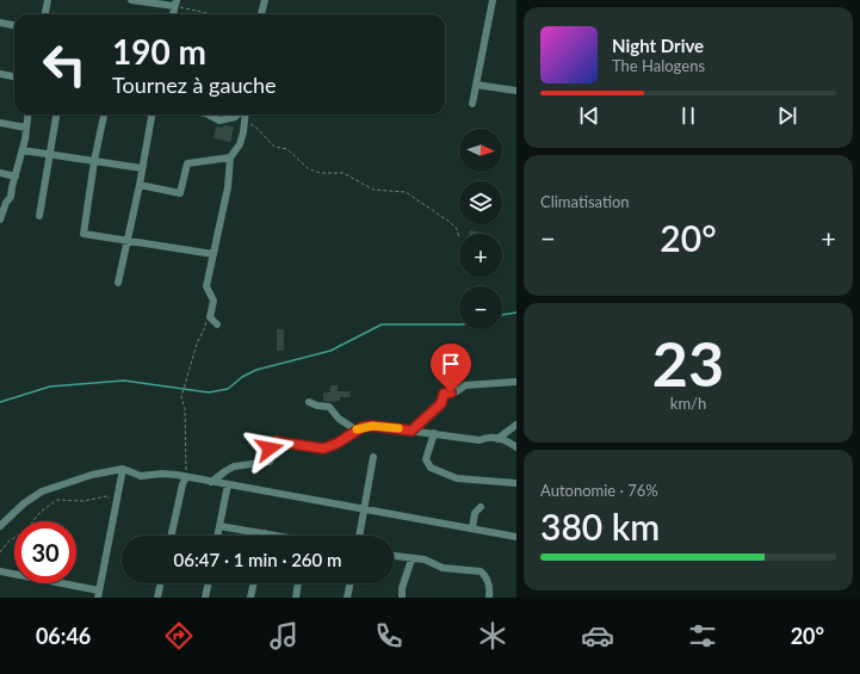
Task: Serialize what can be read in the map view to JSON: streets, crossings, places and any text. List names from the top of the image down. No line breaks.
{"north":"right","page":{"turn":["190 m","Tournez à gauche"],"song":["Night Drive","The Halogens"],"map_buttons":["+","−"],"tile":["Climatisation",["23","km/h"],["Autonomie · 76%","380 km"]],"heat":["−","20°","+"],"limit":"30","trip":"06:47 · 1 min · 260 m","tabs":["06:46","20°"]}}
